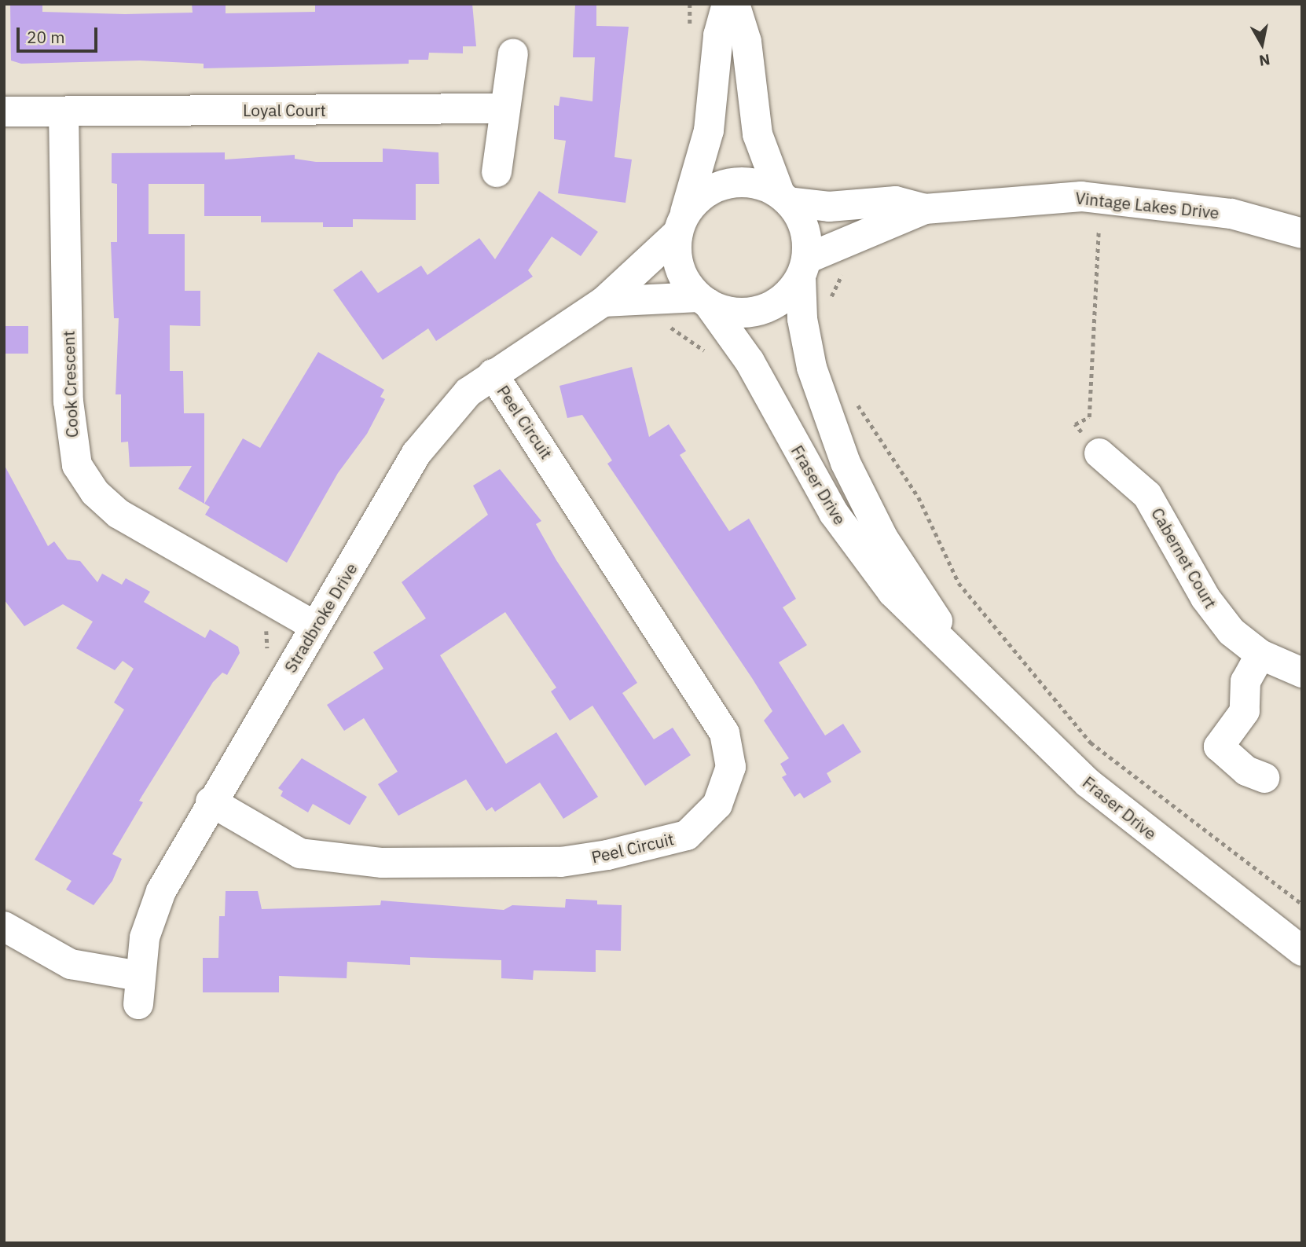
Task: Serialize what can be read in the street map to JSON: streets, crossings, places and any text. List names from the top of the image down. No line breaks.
{"streets":{"street":["Loyal Court","Vintage Lakes Drive","Cook Crescent","Peel Circuit","Fraser Drive","Cabernet Court","Stradbroke Drive"]},"crossings":[["Loyal Court","Cook Crescent"],["Vintage Lakes Drive","Fraser Drive"],["Vintage Lakes Drive","Stradbroke Drive"],["Cook Crescent","Stradbroke Drive"],["Peel Circuit","Stradbroke Drive"],["Fraser Drive","Stradbroke Drive"]],"scale_bar":"20 m","north":"bottom"}
